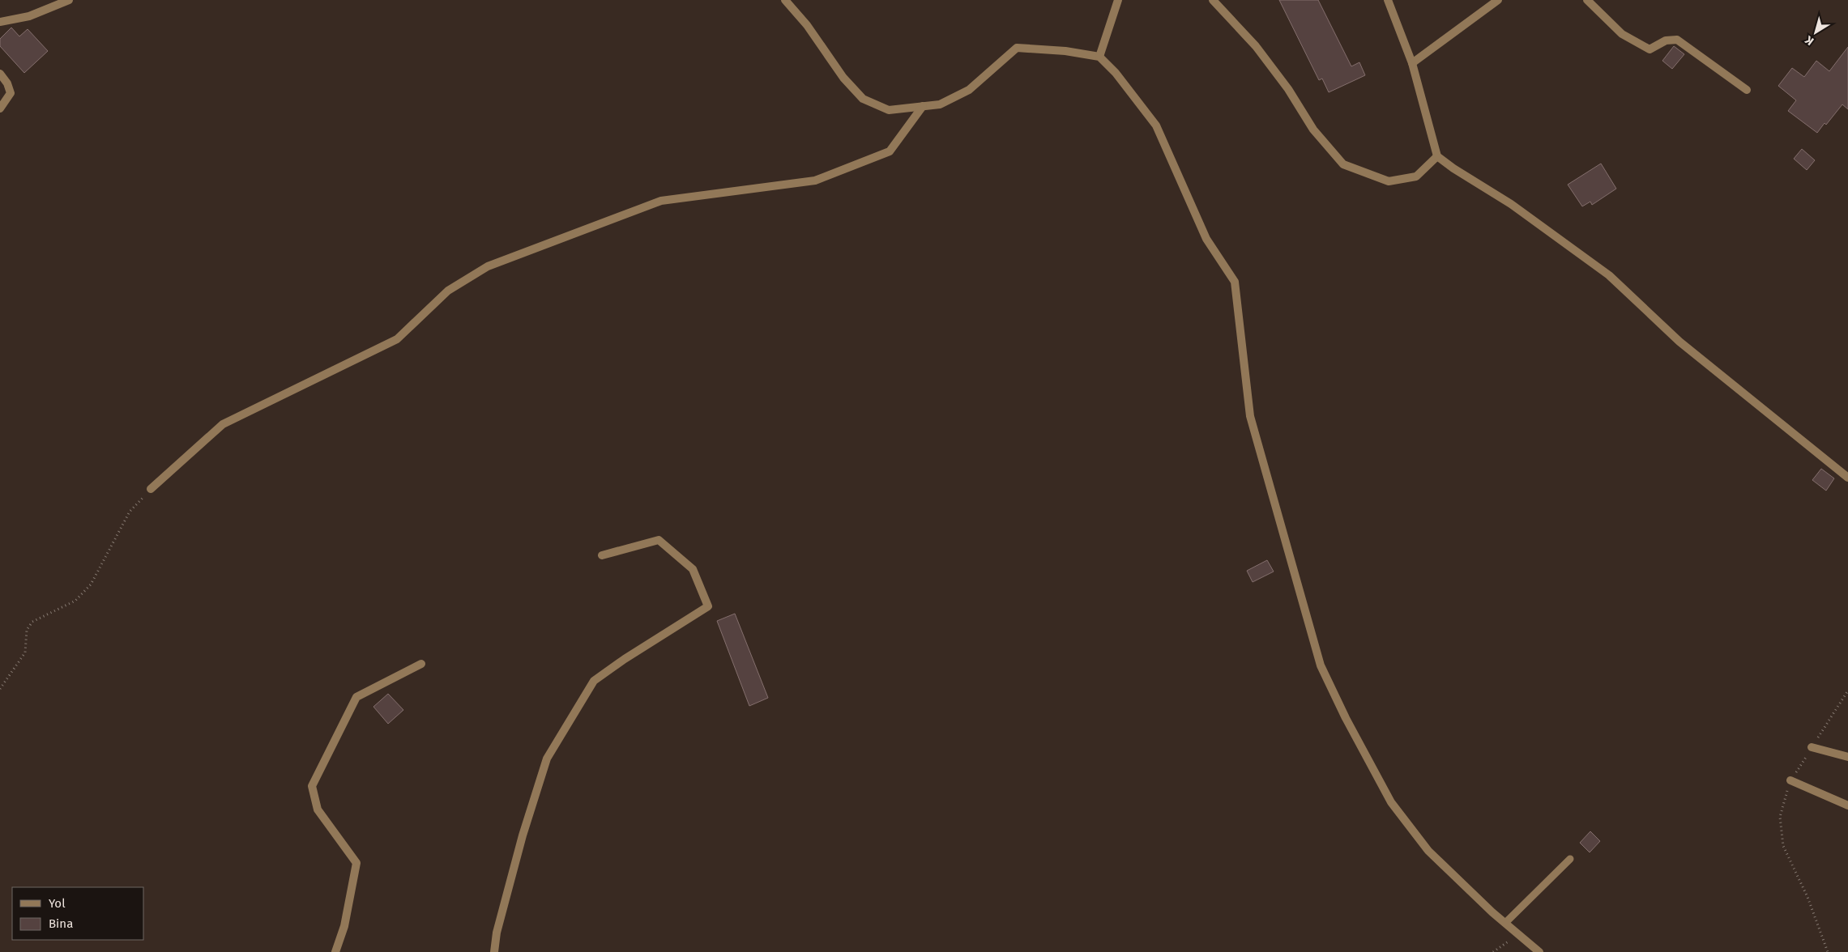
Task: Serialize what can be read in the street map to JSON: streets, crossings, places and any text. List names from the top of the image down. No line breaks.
{"legend":["Yol","Bina"],"north":"bottom left"}
